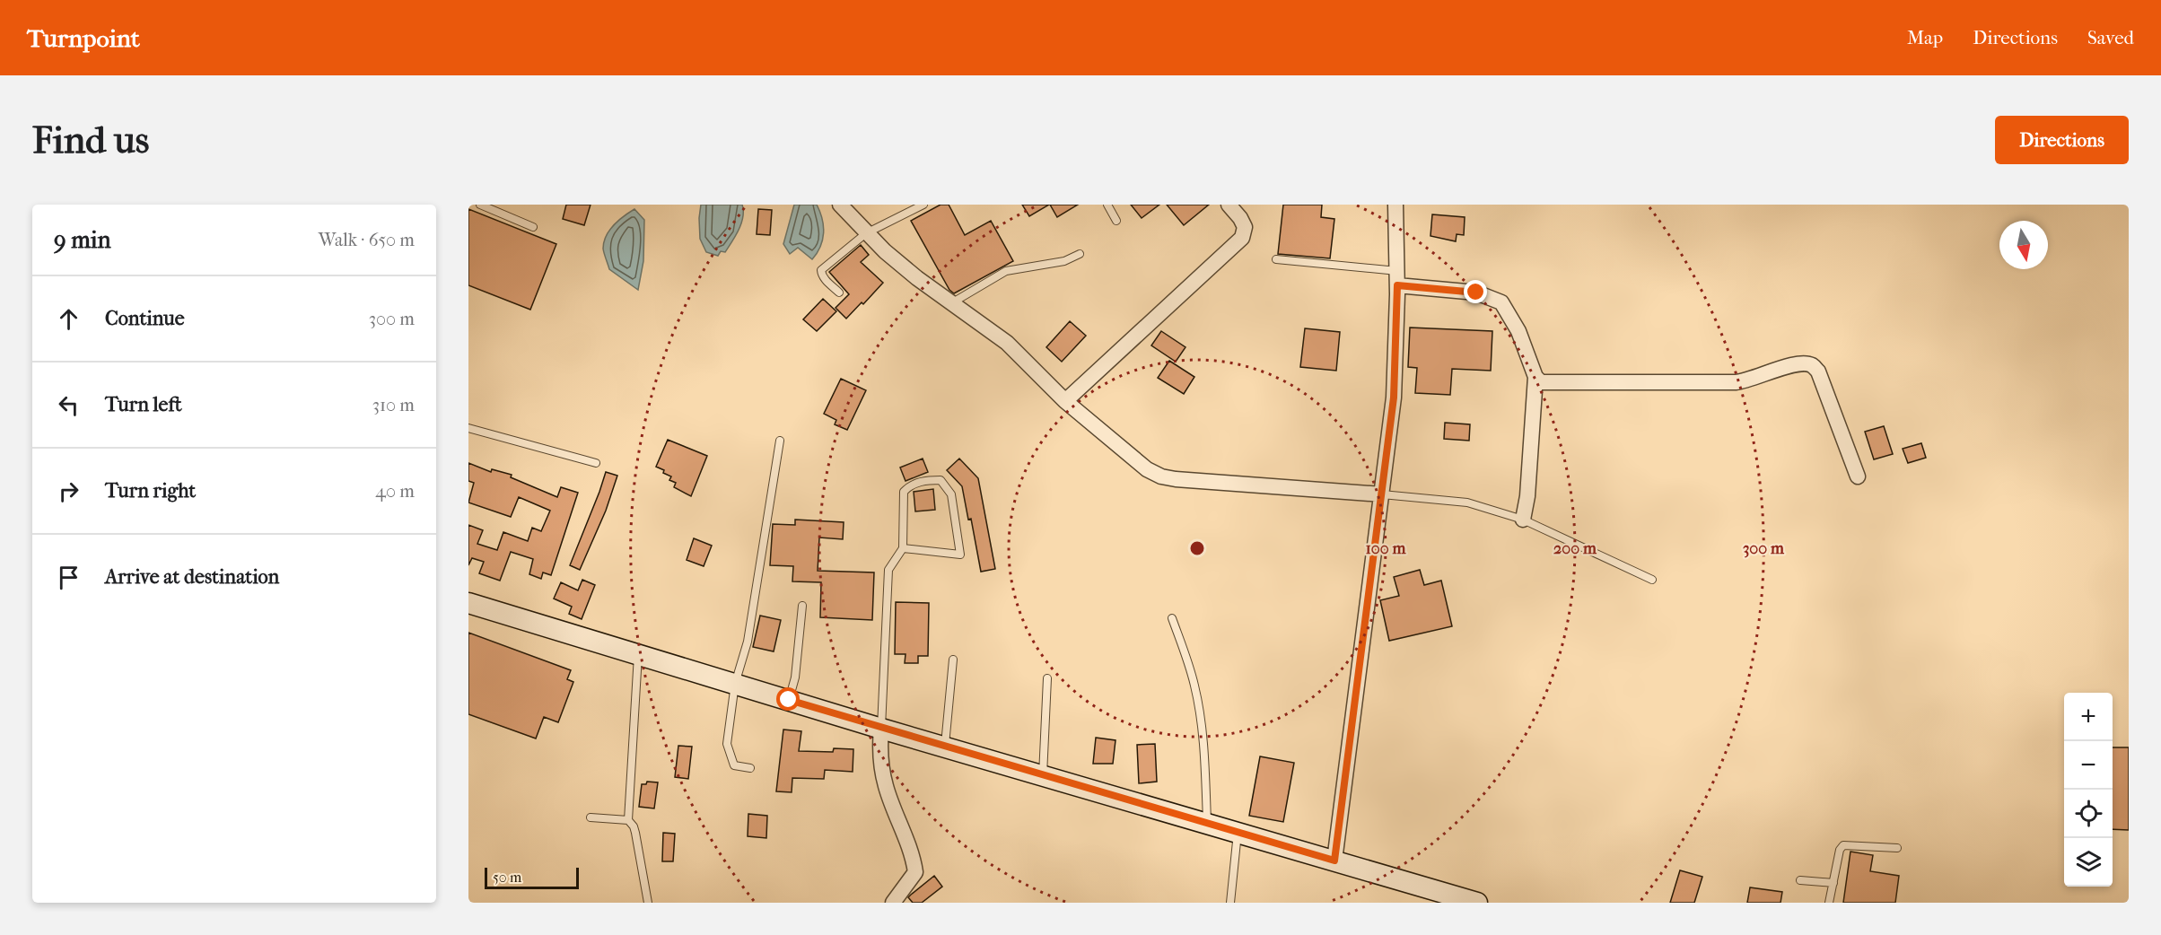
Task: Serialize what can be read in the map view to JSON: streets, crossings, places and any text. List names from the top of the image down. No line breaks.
{"scale_bar":"50 m","north":"bottom","page":{"header":"Turnpoint","nav":["Map","Directions","Saved"],"buttons":"Directions","title":"Find us","heading":["9 min","Walk · 650 m"],"list":[["Continue","300 m"],["Turn left","310 m"],["Turn right","40 m"],"Arrive at destination"],"map_buttons":["+","−"],"scale":"50 m"},"rings":["100 m","200 m","300 m"]}
